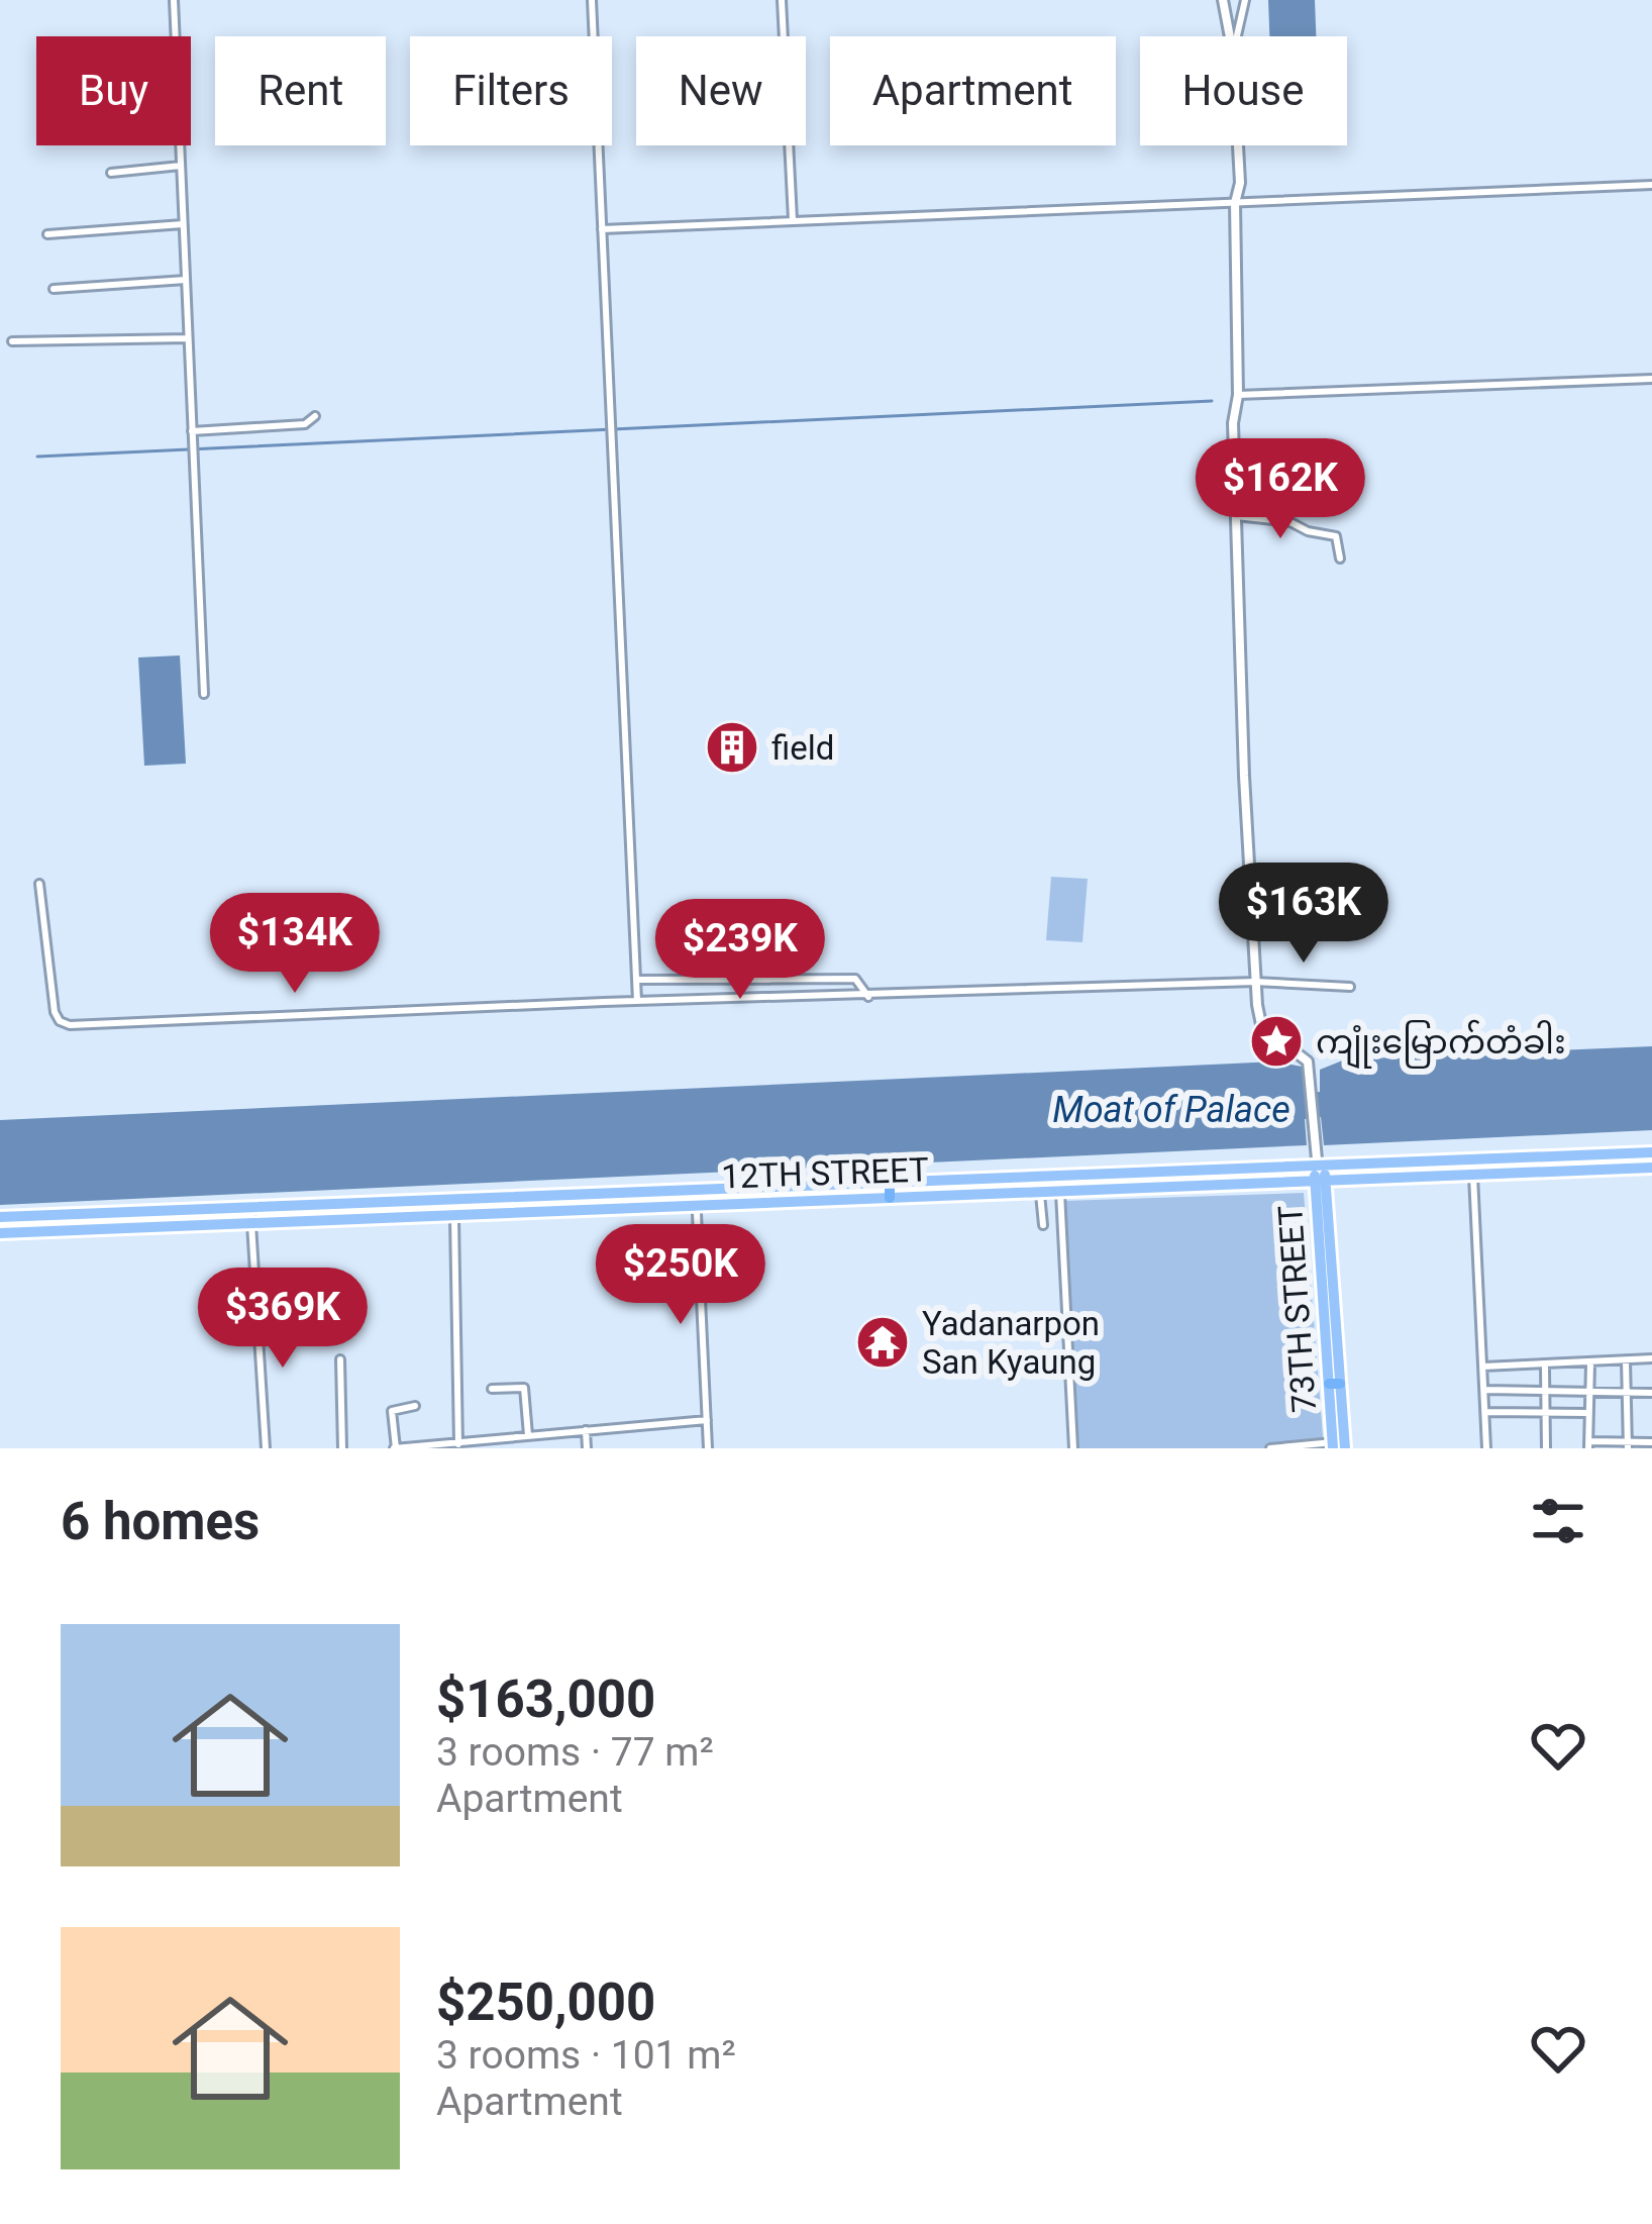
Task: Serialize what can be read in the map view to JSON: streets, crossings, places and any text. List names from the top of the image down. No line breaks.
{"streets":{"main road":["12TH STREET","73TH STREET"]},"crossings":[["12TH STREET","73TH STREET"]],"water":["Moat of Palace"],"places":{"building":["field"],"place":["ကျုံးမြောက်တံခါး"],"temple":["Yadanarpon San Kyaung"]},"page":{"chip":["Buy","Rent","Filters","New","Apartment","House"],"price":["$162K","$163K","$134K","$239K","$250K","$369K"],"heading":"6 homes","list":[{"name":"$163,000","note":"3 rooms · 77 m² · Apartment"},{"name":"$250,000","note":"3 rooms · 101 m² · Apartment"}]}}
